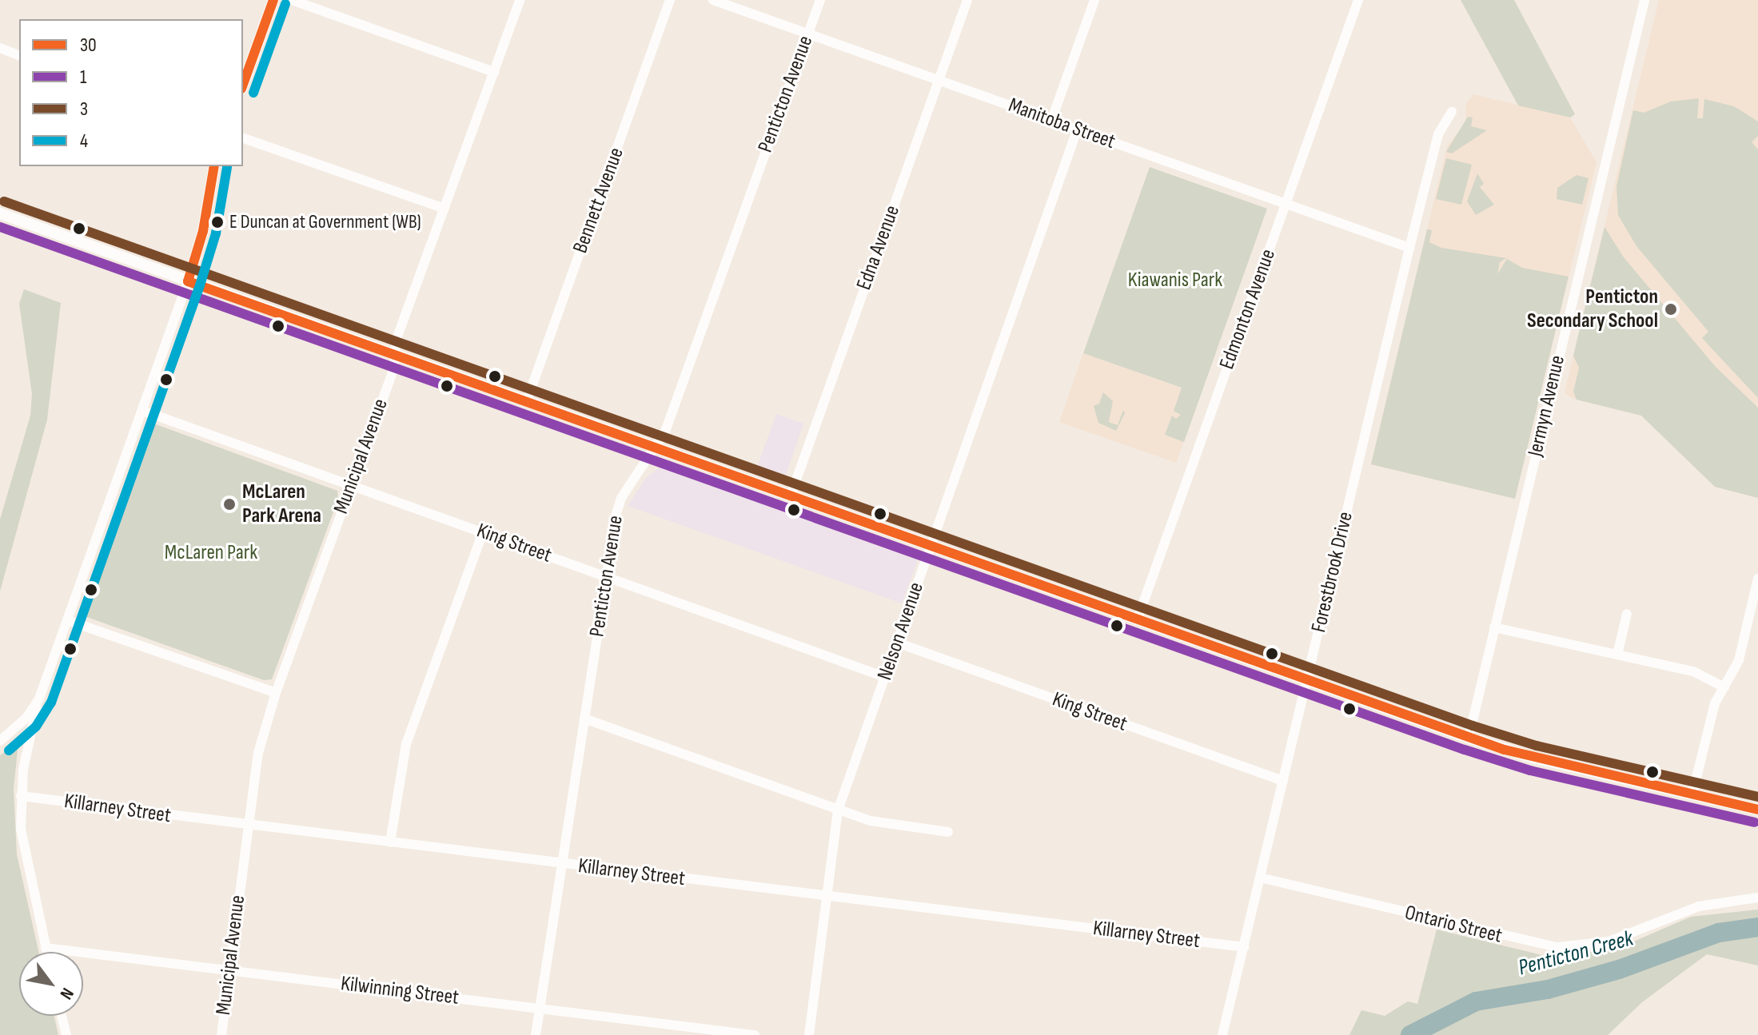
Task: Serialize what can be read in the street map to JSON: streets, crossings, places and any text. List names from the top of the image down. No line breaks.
{"streets":{"street":["Penticton Avenue","Manitoba Street","Bennett Avenue","Edna Avenue","Edmonton Avenue","Jermyn Avenue","Municipal Avenue","King Street","Forestbrook Drive","Nelson Avenue","Killarney Street","Ontario Street","Kilwinning Street"]},"crossings":[["Penticton Avenue","Manitoba Street"],["Penticton Avenue","King Street"],["Penticton Avenue","Killarney Street"],["Penticton Avenue","Kilwinning Street"],["Manitoba Street","Edna Avenue"],["Manitoba Street","Edmonton Avenue"],["Manitoba Street","Forestbrook Drive"],["Manitoba Street","Nelson Avenue"],["Municipal Avenue","King Street"],["Municipal Avenue","Killarney Street"],["Municipal Avenue","Kilwinning Street"],["King Street","Forestbrook Drive"],["King Street","Nelson Avenue"],["Forestbrook Drive","Killarney Street"],["Forestbrook Drive","Ontario Street"],["Nelson Avenue","Killarney Street"]],"water":["Penticton Creek"],"parks":["Kiawanis Park","McLaren Park"],"places":["E Duncan at Government (WB)","Penticton Secondary School","McLaren Park Arena"],"lines":["transit line 30","transit line 4","transit line 3","transit line 1"],"legend":["30","1","3","4"],"north":"bottom right"}
